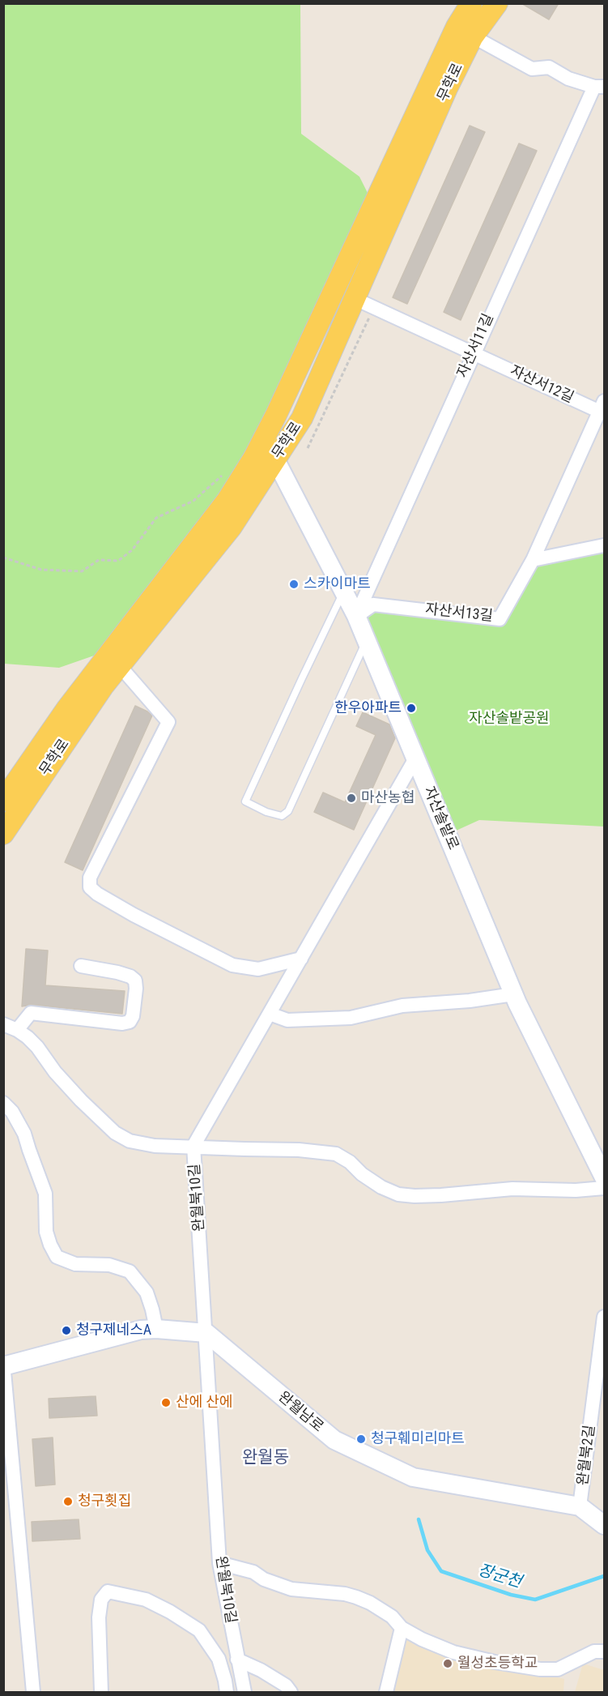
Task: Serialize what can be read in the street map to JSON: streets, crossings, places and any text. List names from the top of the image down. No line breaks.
{"streets":{"main road":["무학로","자산솔밭로","완월남로"],"street":["자산서11길","자산서12길","자산서13길","완월북10길","완월북2길"]},"crossings":[["무학로","자산서12길"],["무학로","자산솔밭로"],["자산서11길","자산서12길"],["자산서11길","자산서13길"],["자산서11길","자산솔밭로"],["자산서12길","자산서13길"],["자산서13길","자산솔밭로"],["자산솔밭로","완월북10길"],["완월북10길","완월남로"],["완월남로","완월북2길"]],"districts":["완월동"],"water":["장군천"],"parks":["자산솔밭공원"],"places":["스카이마트","한우아파트","마산농협","청구제네스A","산에 산에","청구훼미리마트","청구횟집","월성초등학교"]}
